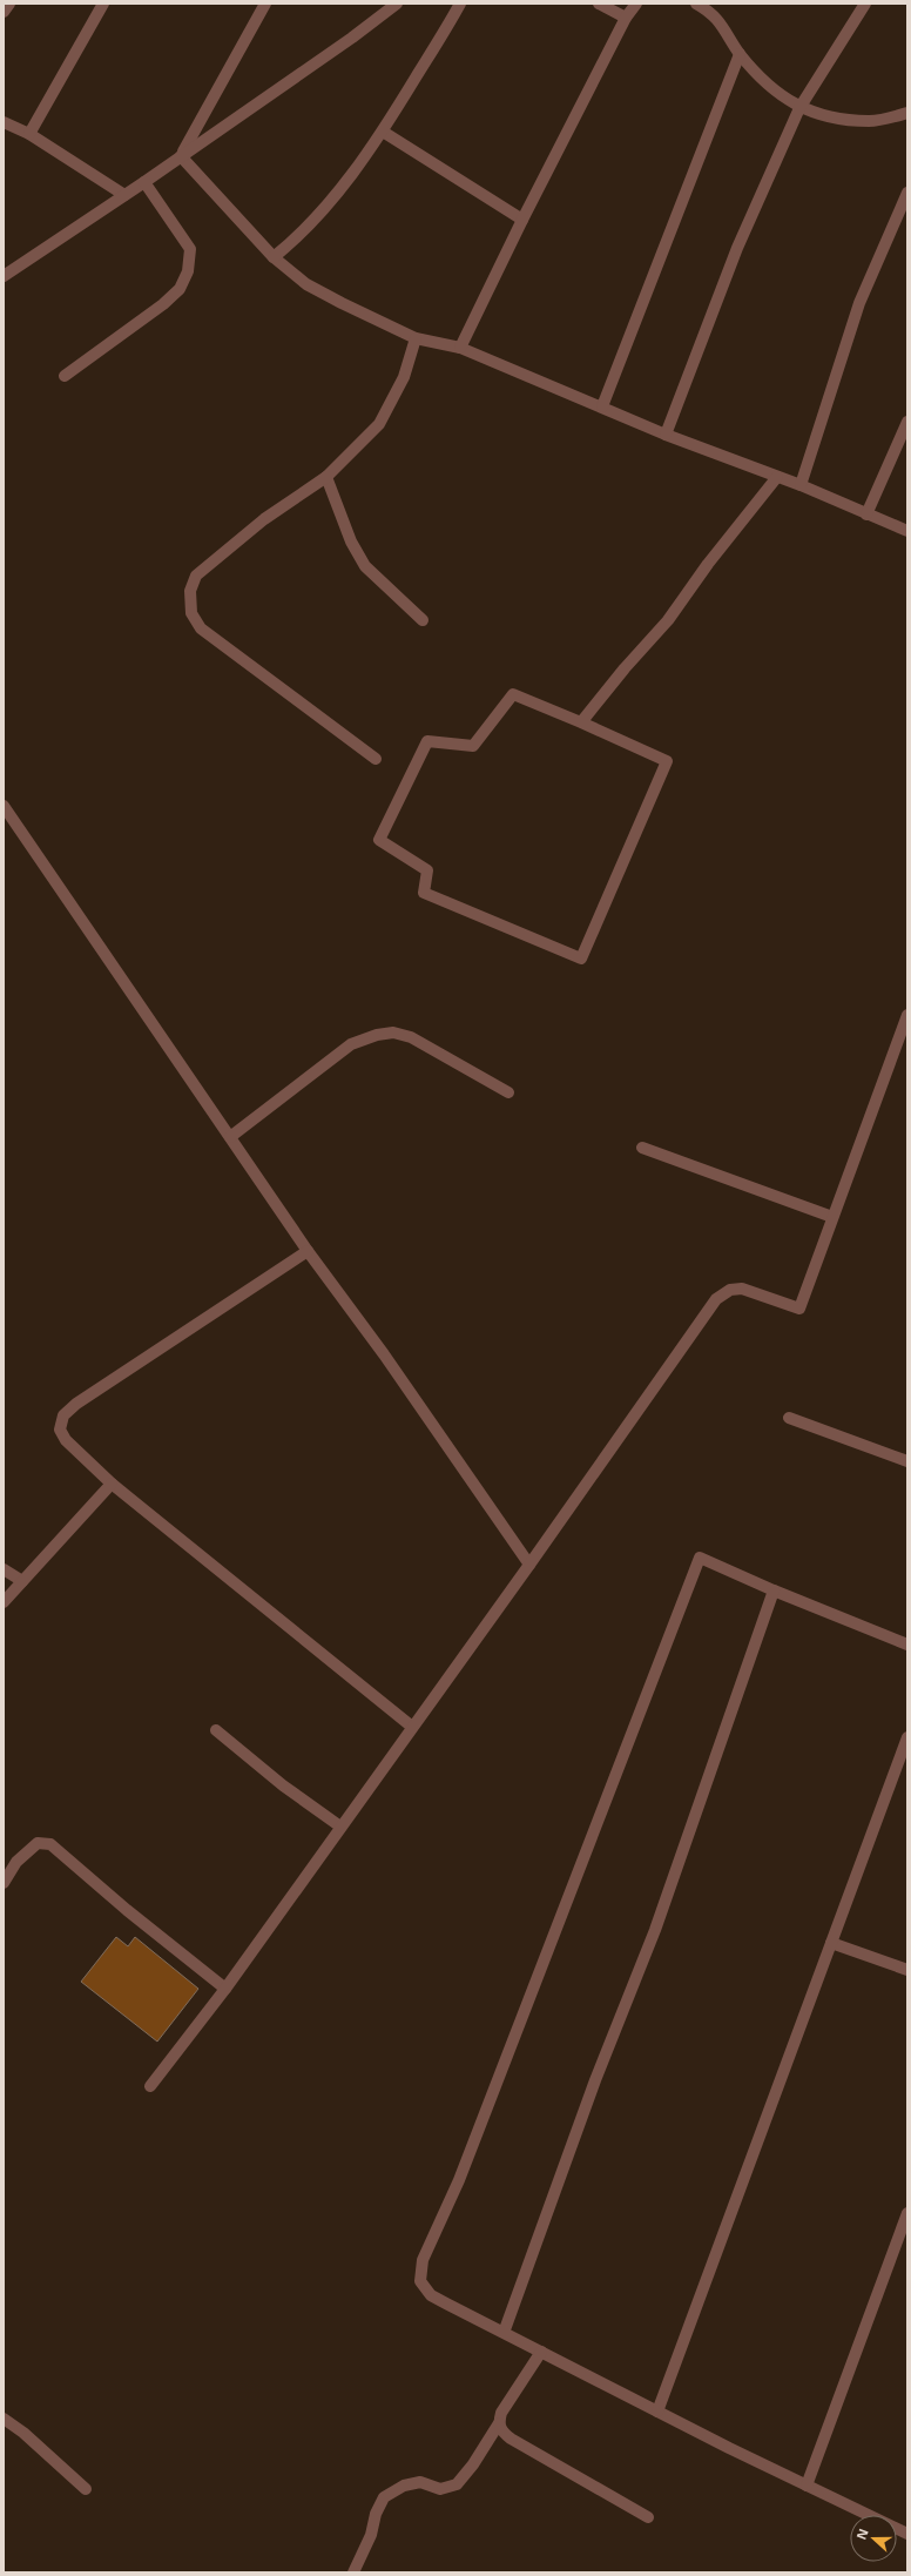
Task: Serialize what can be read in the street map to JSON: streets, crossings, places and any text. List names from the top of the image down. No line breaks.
{"north":"left"}
